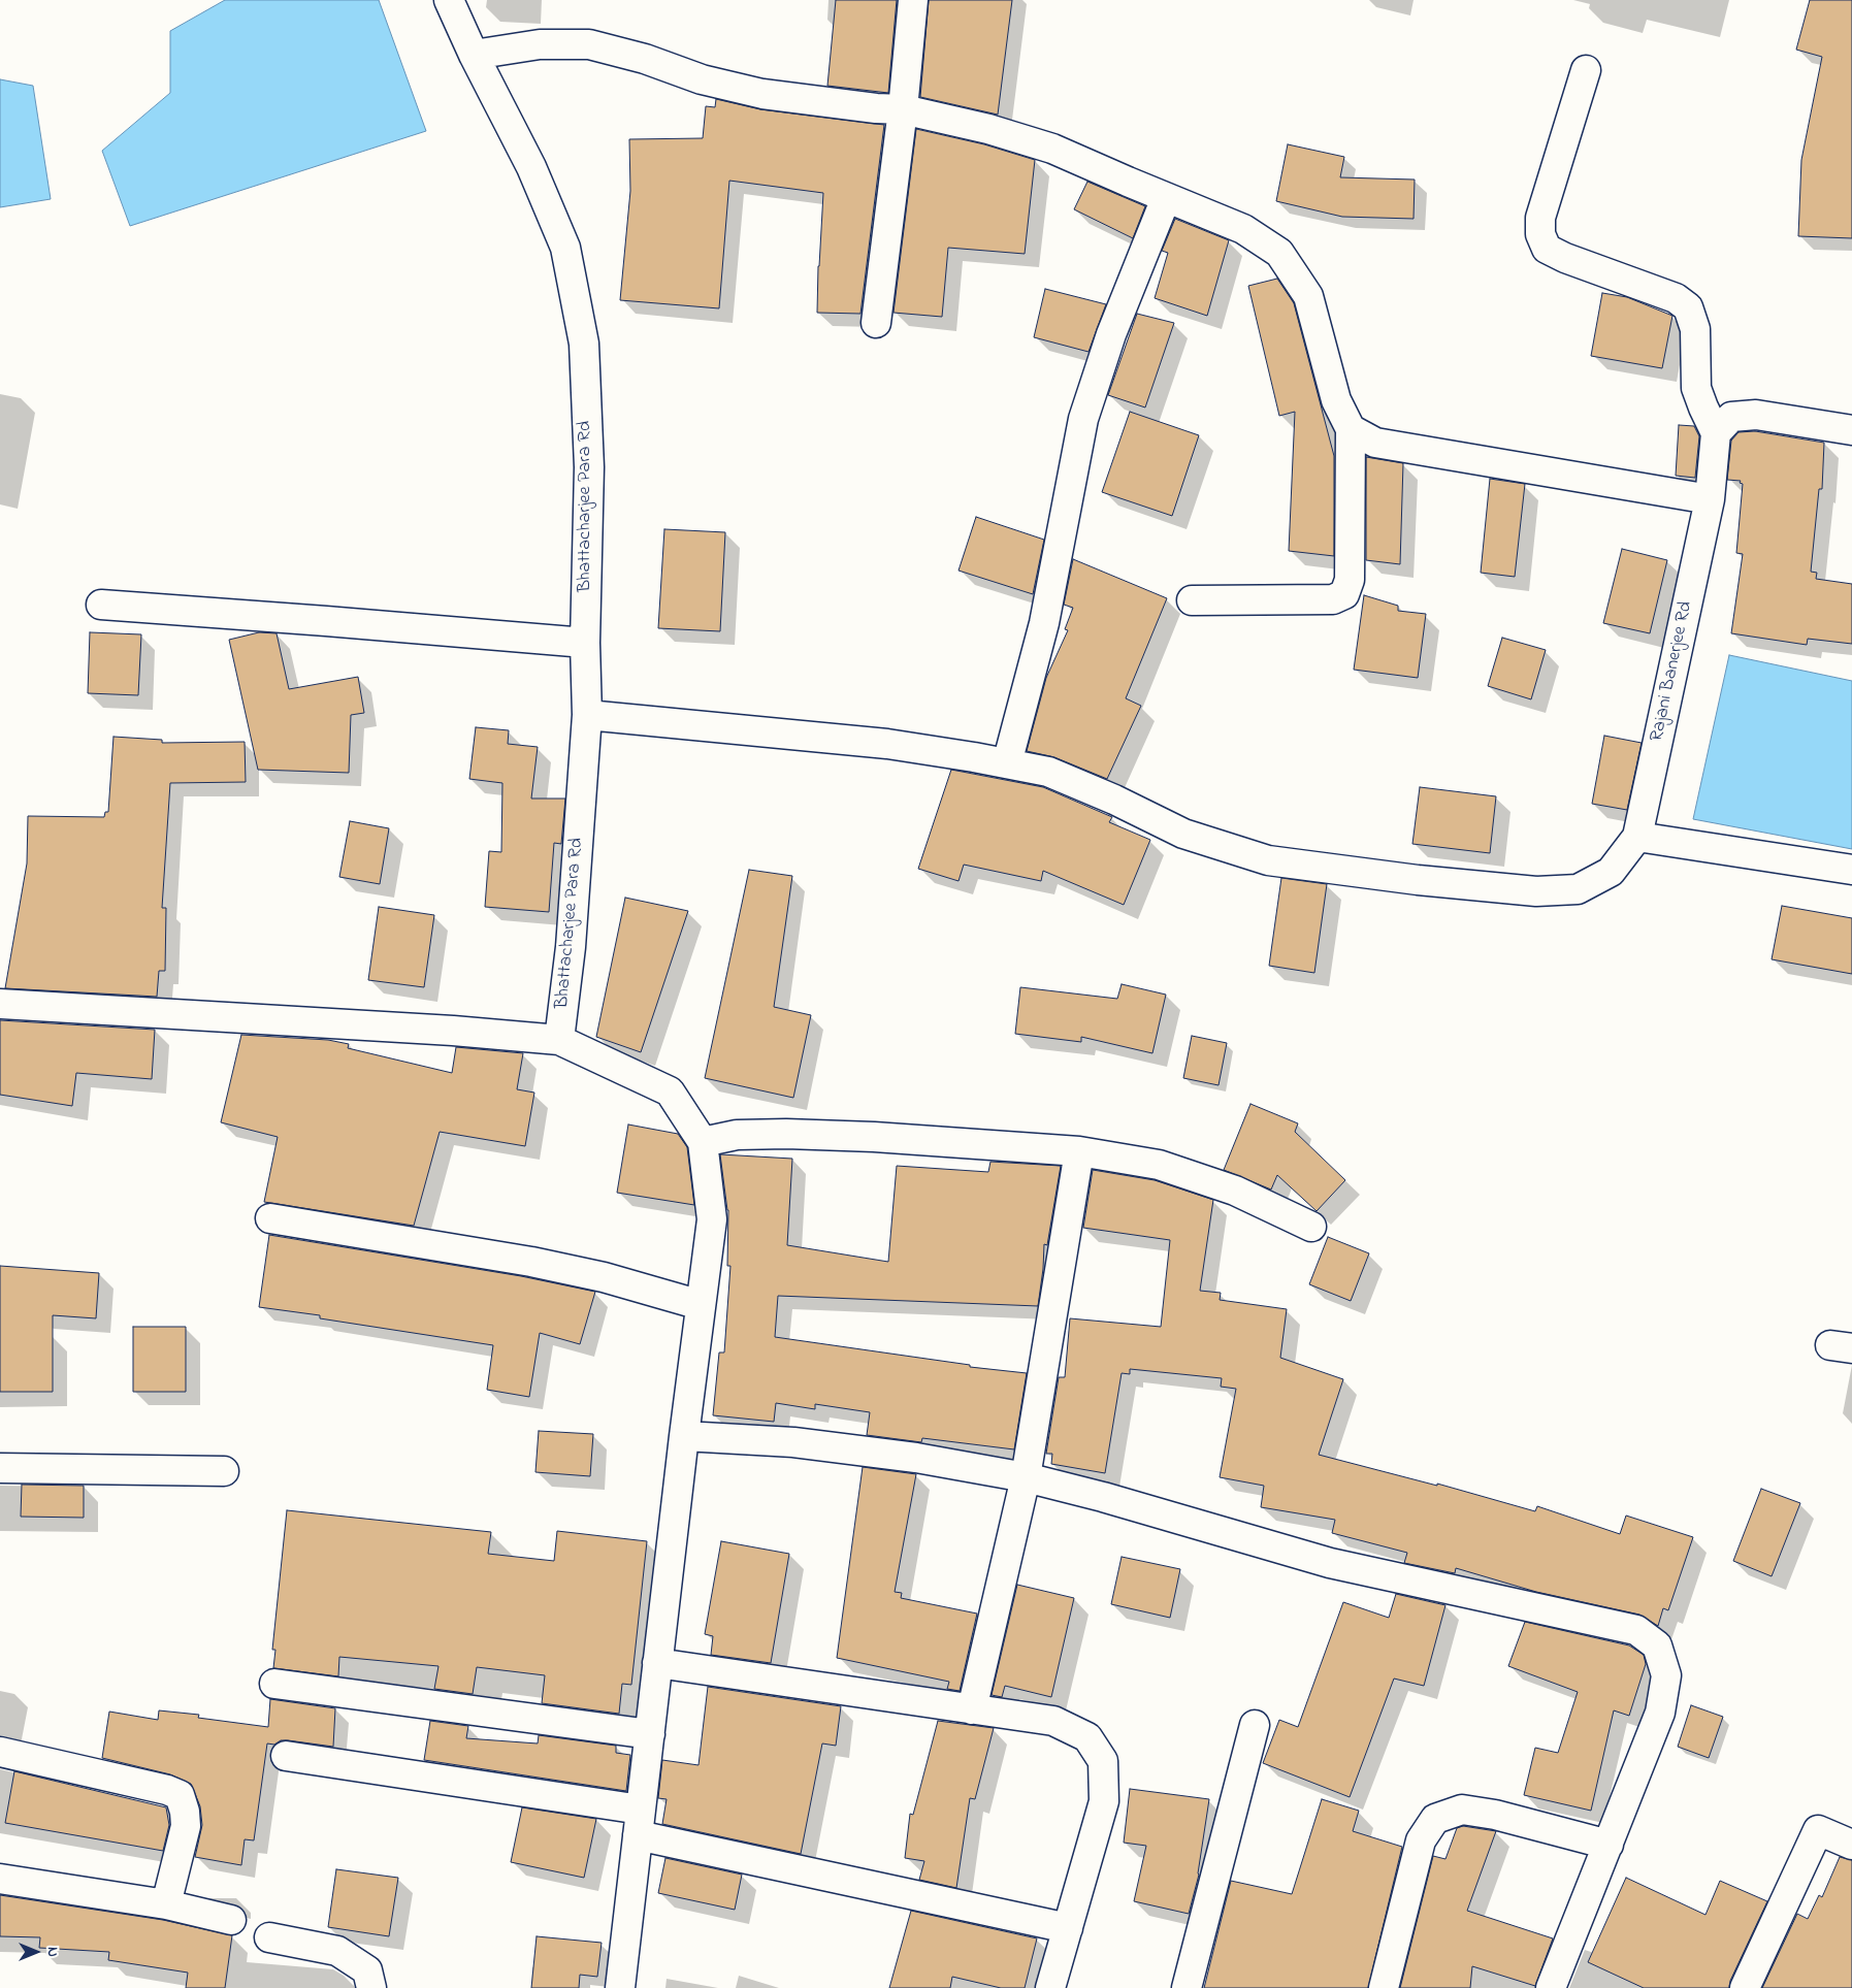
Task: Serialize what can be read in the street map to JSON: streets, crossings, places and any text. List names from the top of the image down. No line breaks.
{"streets":{"street":["Bhattacharjee Para Rd","Rajani Banerjee Rd"]},"north":"right"}
